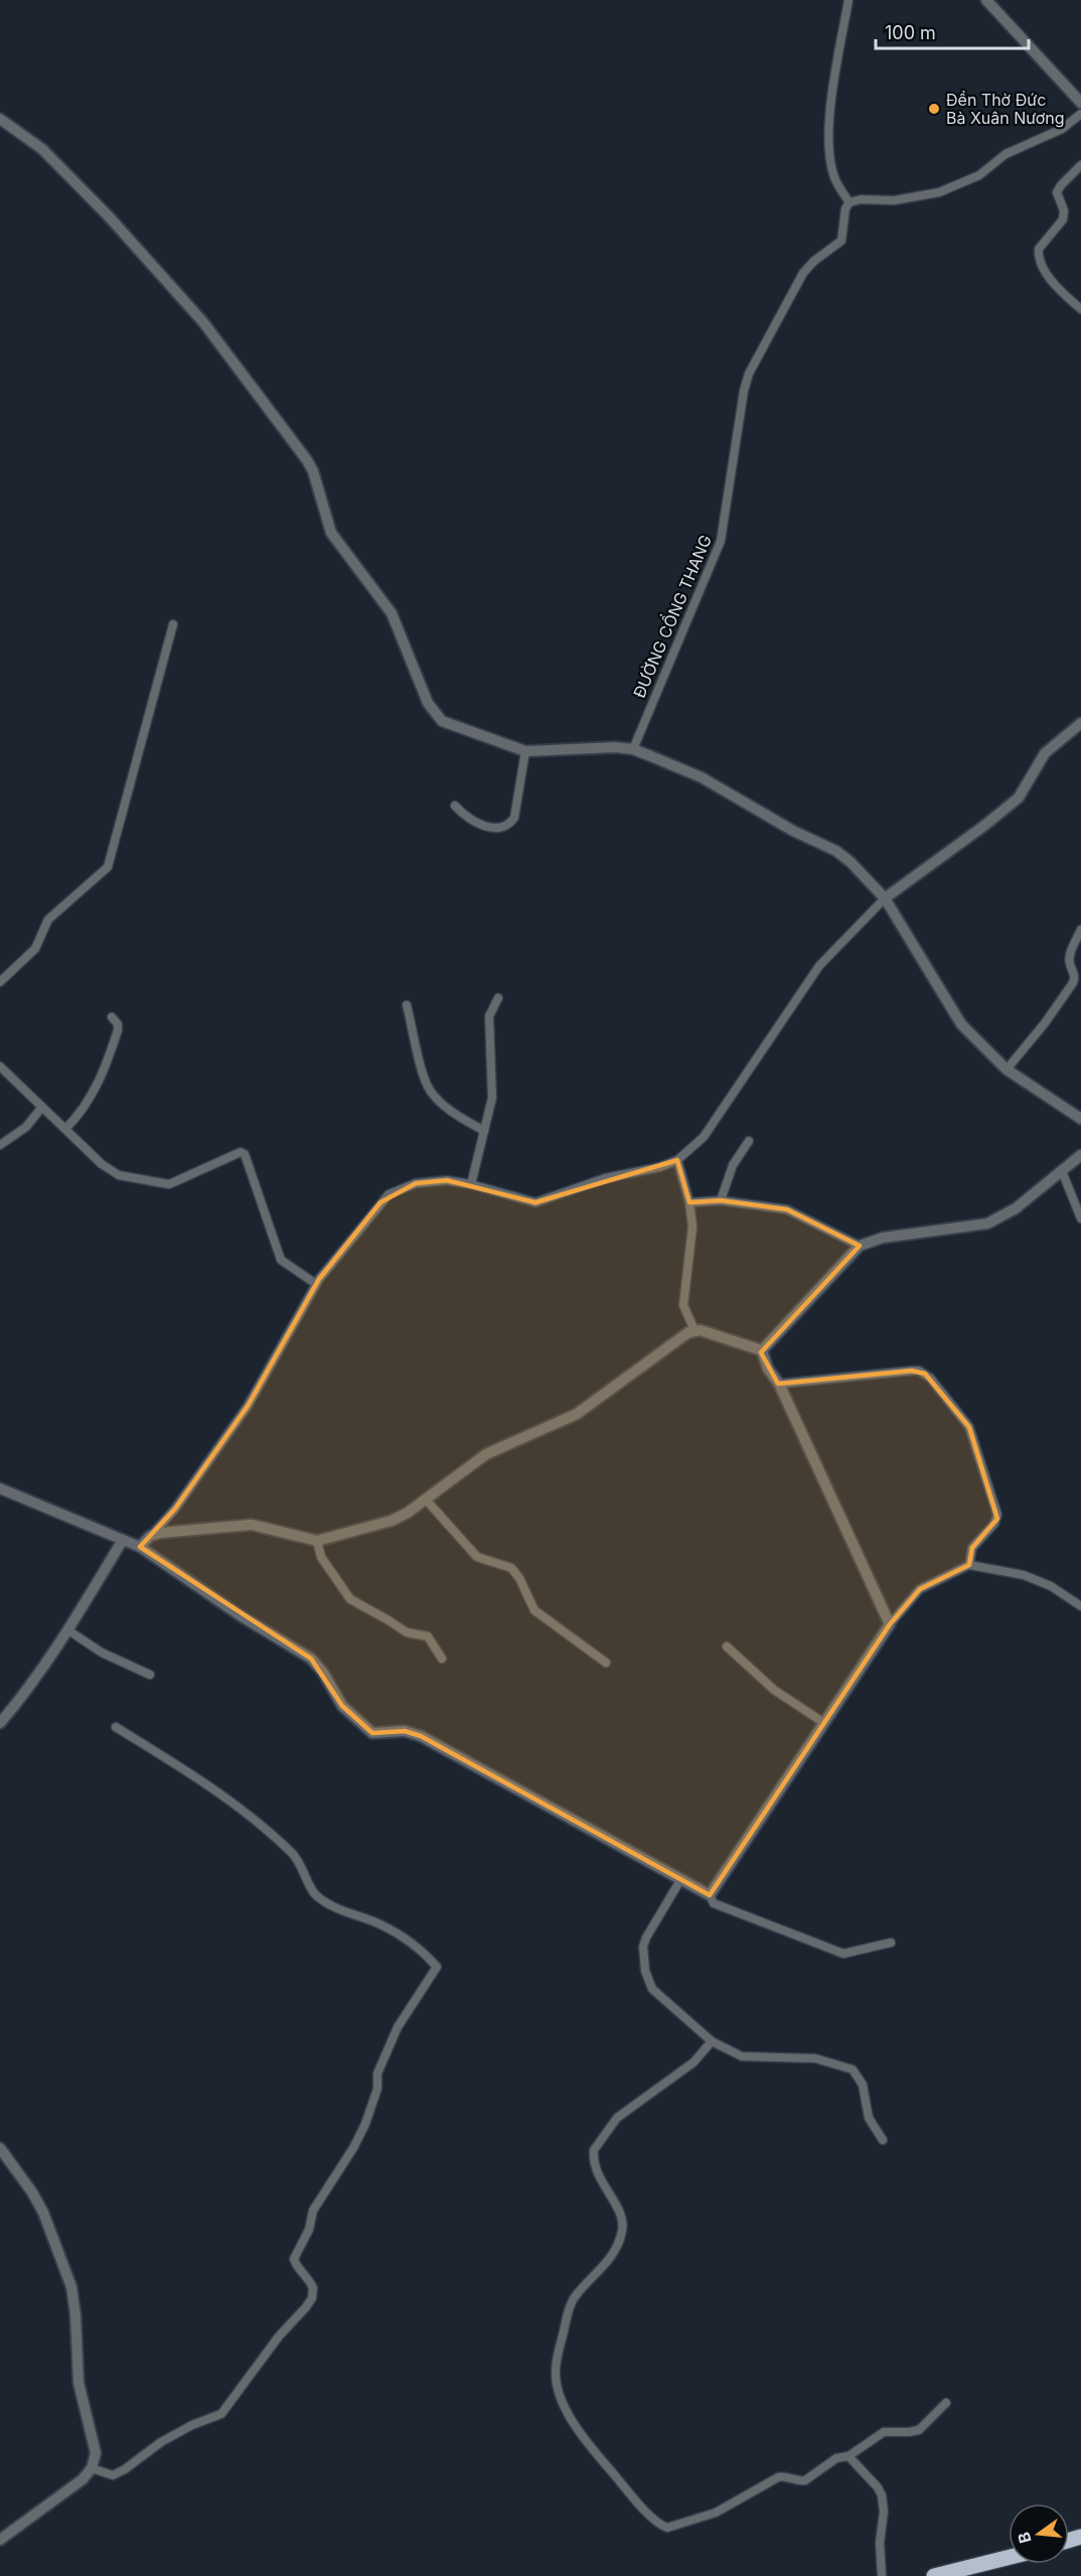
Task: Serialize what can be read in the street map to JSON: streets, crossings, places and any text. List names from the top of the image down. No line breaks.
{"streets":{"street":["ĐƯỜNG CỔNG THANG"]},"places":["Đền Thờ Đức Bà Xuân Nương"],"scale_bar":"100 m","north":"left"}
